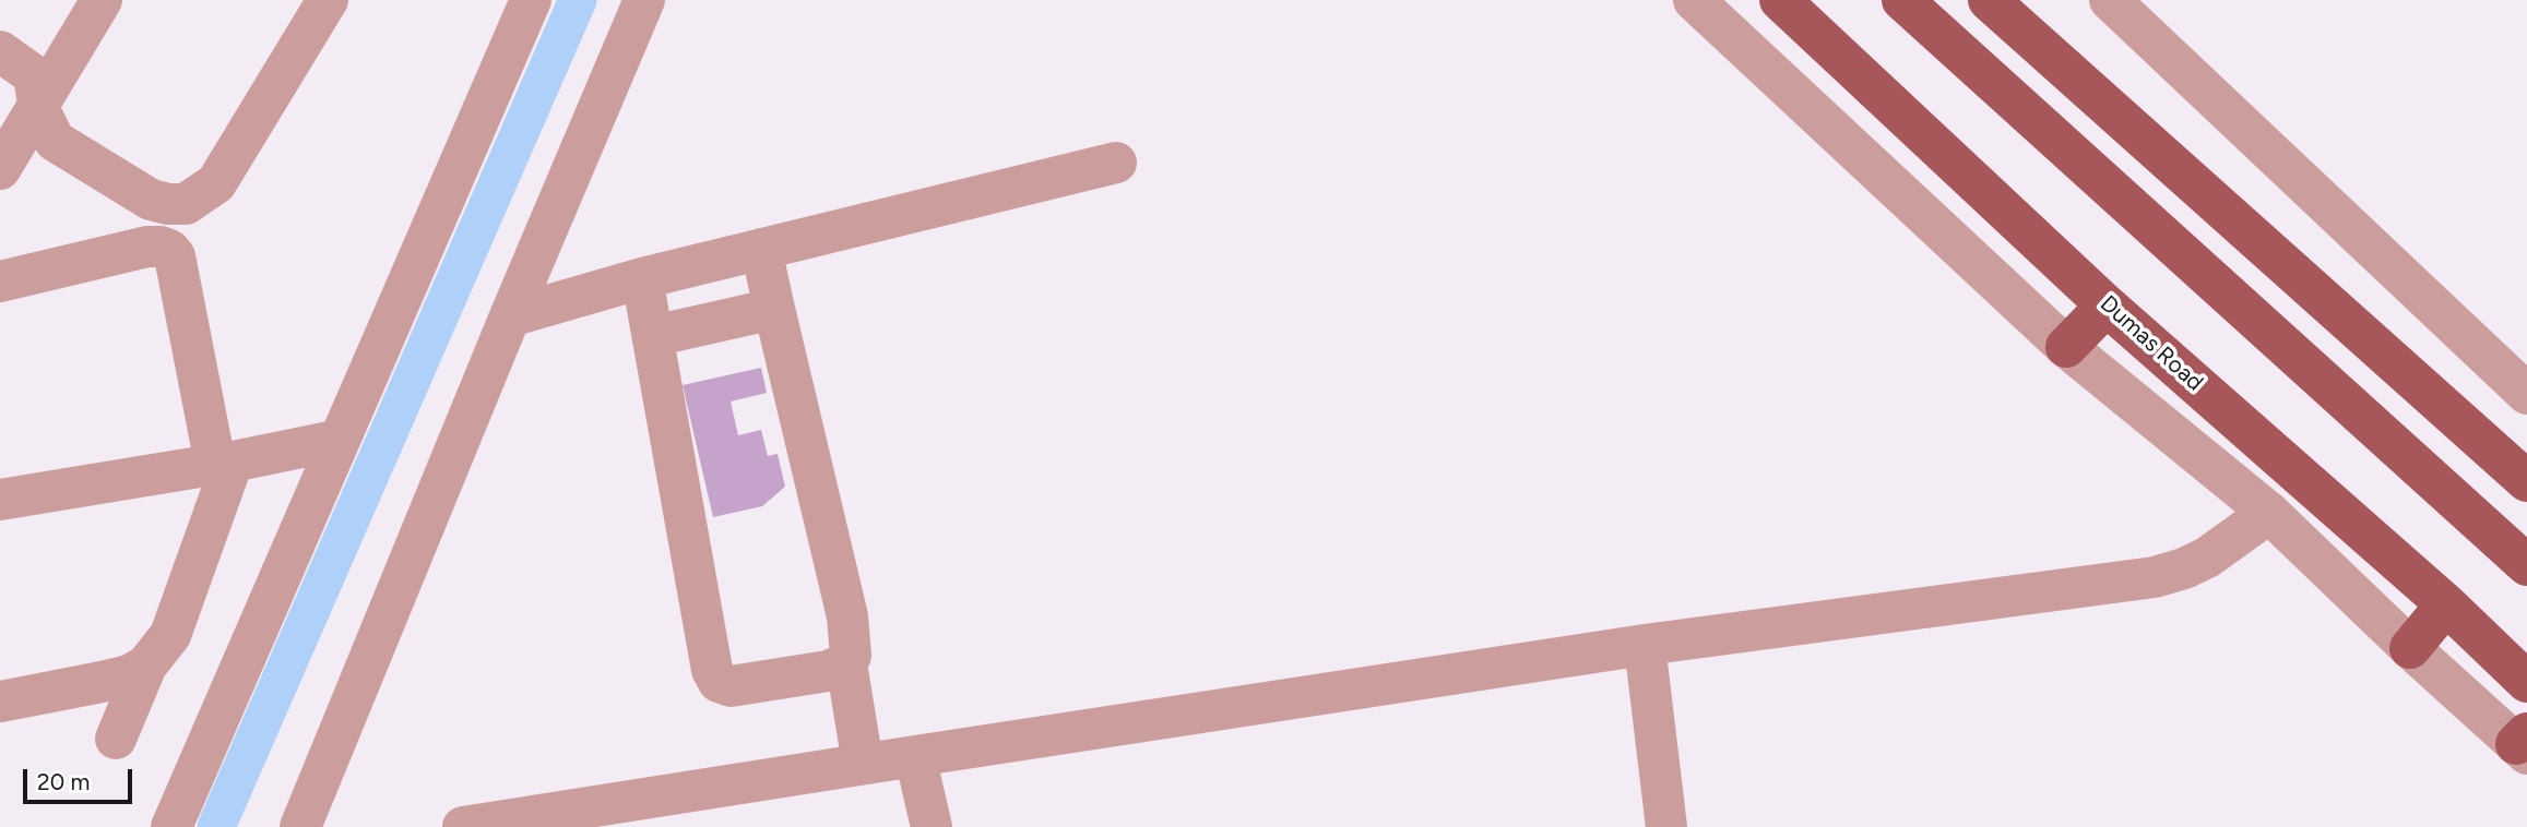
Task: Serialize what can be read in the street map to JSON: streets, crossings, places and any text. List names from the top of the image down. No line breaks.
{"streets":{"main road":["Dumas Road"]},"scale_bar":"20 m"}
